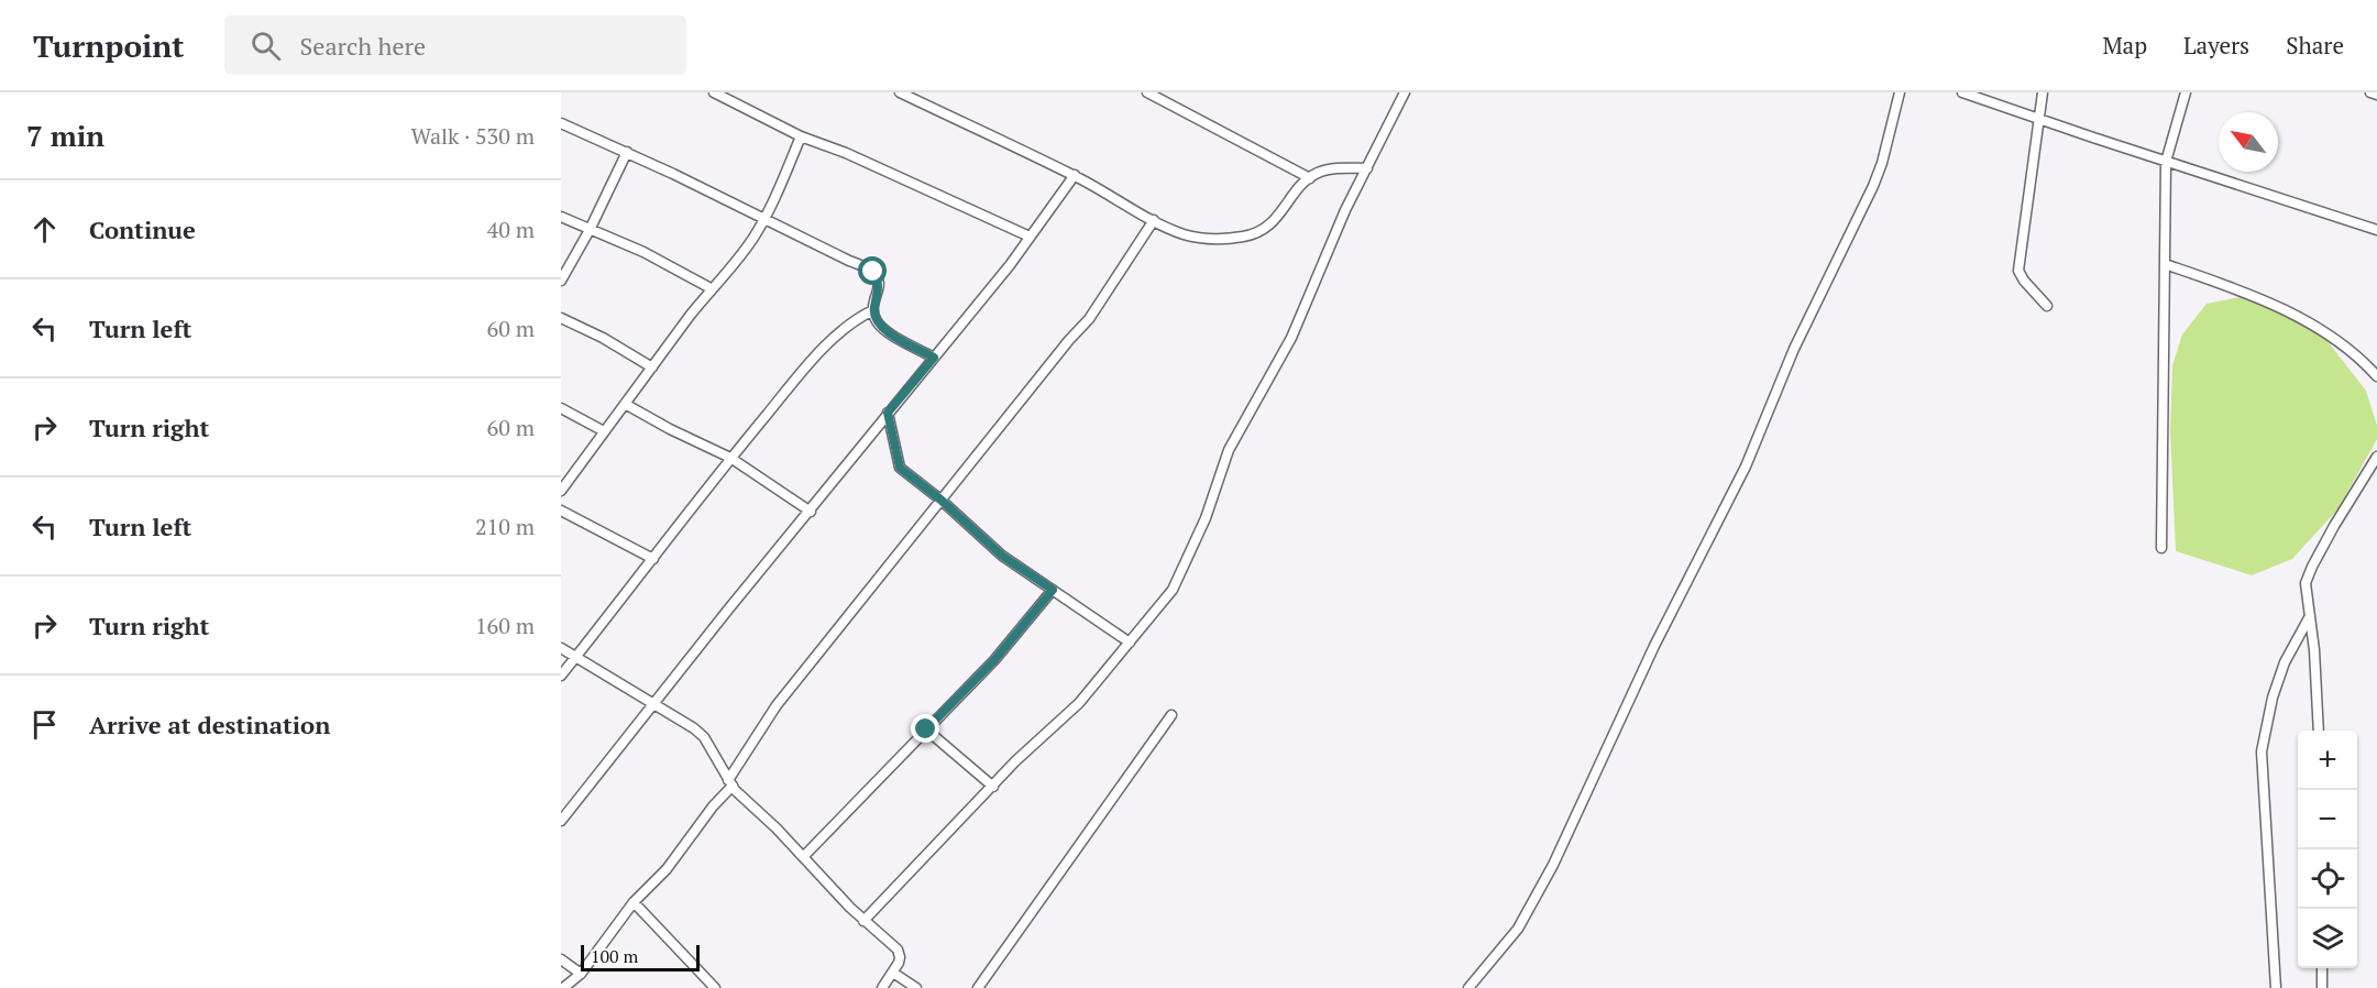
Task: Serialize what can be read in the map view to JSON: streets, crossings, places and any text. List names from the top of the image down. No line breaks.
{"scale_bar":"100 m","north":"top left","page":{"header":"Turnpoint","search":"Search here","nav":["Map","Layers","Share"],"heading":["7 min","Walk · 530 m"],"list":[["Continue","40 m"],["Turn left","60 m"],["Turn right","60 m"],["Turn left","210 m"],["Turn right","160 m"],"Arrive at destination"],"map_buttons":["+","−"],"scale":"100 m"}}
